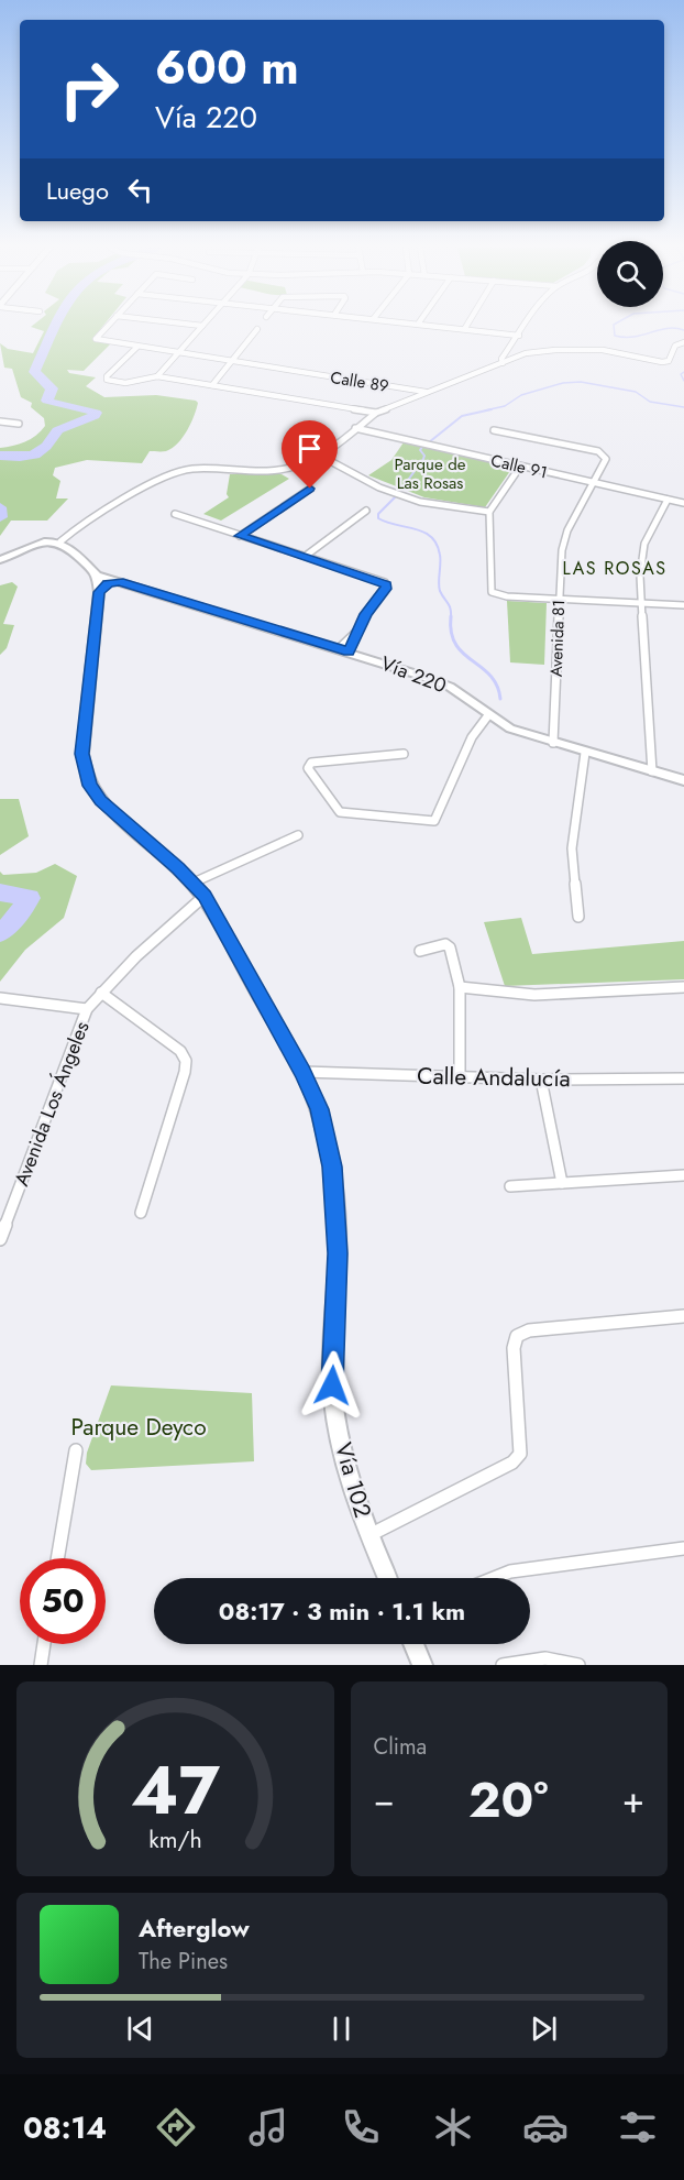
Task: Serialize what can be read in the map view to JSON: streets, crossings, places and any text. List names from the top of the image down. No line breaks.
{"streets":{"main road":["Vía 220","Vía 102"],"street":["Calle 89","Calle 91","Avenida 81","Calle Andalucía","Avenida Los Ángeles"]},"crossings":[["Calle 91","Avenida 81"],["Avenida 81","Vía 220"],["Vía 220","Vía 102"],["Calle Andalucía","Vía 102"],["Avenida Los Ángeles","Vía 102"]],"districts":["LAS ROSAS"],"parks":["Parque de Las Rosas","Parque Deyco"],"page":{"turn":["600 m","Vía 220"],"then":"Luego","limit":"50","trip":"08:17 · 3 min · 1.1 km","tile":"Clima","heat":["−","20°","+"],"song":["Afterglow","The Pines"],"tabs":"08:14","gauge":["47","km/h"]}}
